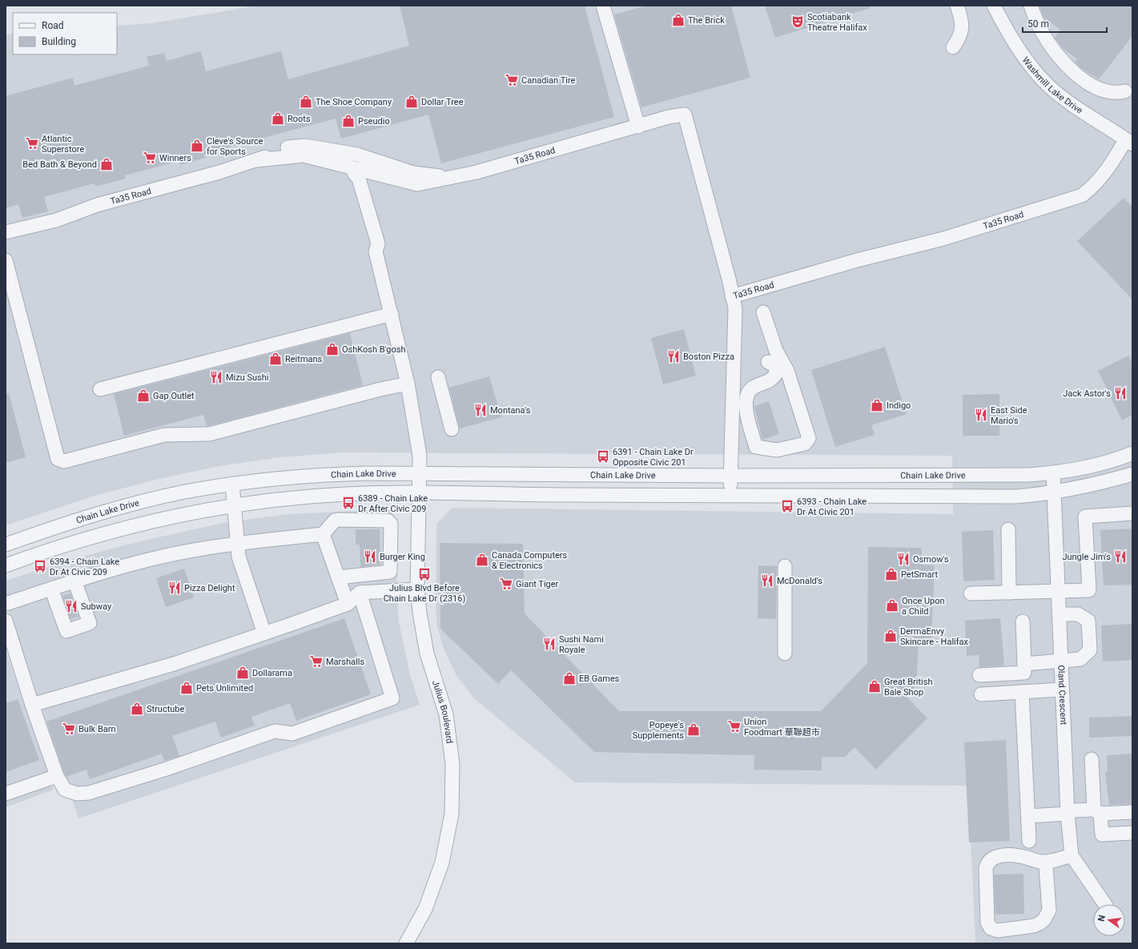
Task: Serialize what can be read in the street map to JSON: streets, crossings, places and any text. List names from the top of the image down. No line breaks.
{"streets":{"street":["Washmill Lake Drive","Ta35 Road","Chain Lake Drive","Oland Crescent","Julius Boulevard"]},"crossings":[["Washmill Lake Drive","Ta35 Road"],["Ta35 Road","Julius Boulevard"],["Chain Lake Drive","Oland Crescent"],["Chain Lake Drive","Julius Boulevard"]],"places":{"shop":["The Brick","The Shoe Company","Dollar Tree","Roots","Pseudio","Cleve's Source for Sports","Bed Bath & Beyond","OshKosh B'gosh","Reitmans","Gap Outlet","Indigo","Canada Computers & Electronics","PetSmart","Once Upon a Child","DermaEnvy Skincare - Halifax","Dollarama","EB Games","Great British Bale Shop","Pets Unlimited","Structube","Popeye's Supplements"],"theatre":["Scotiabank Theatre Halifax"],"supermarket":["Canadian Tire","Atlantic Superstore","Winners","Giant Tiger","Marshalls","Union Foodmart 華聯超市","Bulk Barn"],"restaurant":["Boston Pizza","Mizu Sushi","Jack Astor's","Montana's","East Side Mario's","Burger King","Jungle Jim's","Osmow's","McDonald's","Pizza Delight","Subway","Sushi Nami Royale"],"bus stop":["6391 - Chain Lake Dr Opposite Civic 201","6389 - Chain Lake Dr After Civic 209","6393 - Chain Lake Dr At Civic 201","6394 - Chain Lake Dr At Civic 209","Julius Blvd Before Chain Lake Dr (2316)"]},"legend":["Road","Building"],"scale_bar":"50 m","north":"left"}
